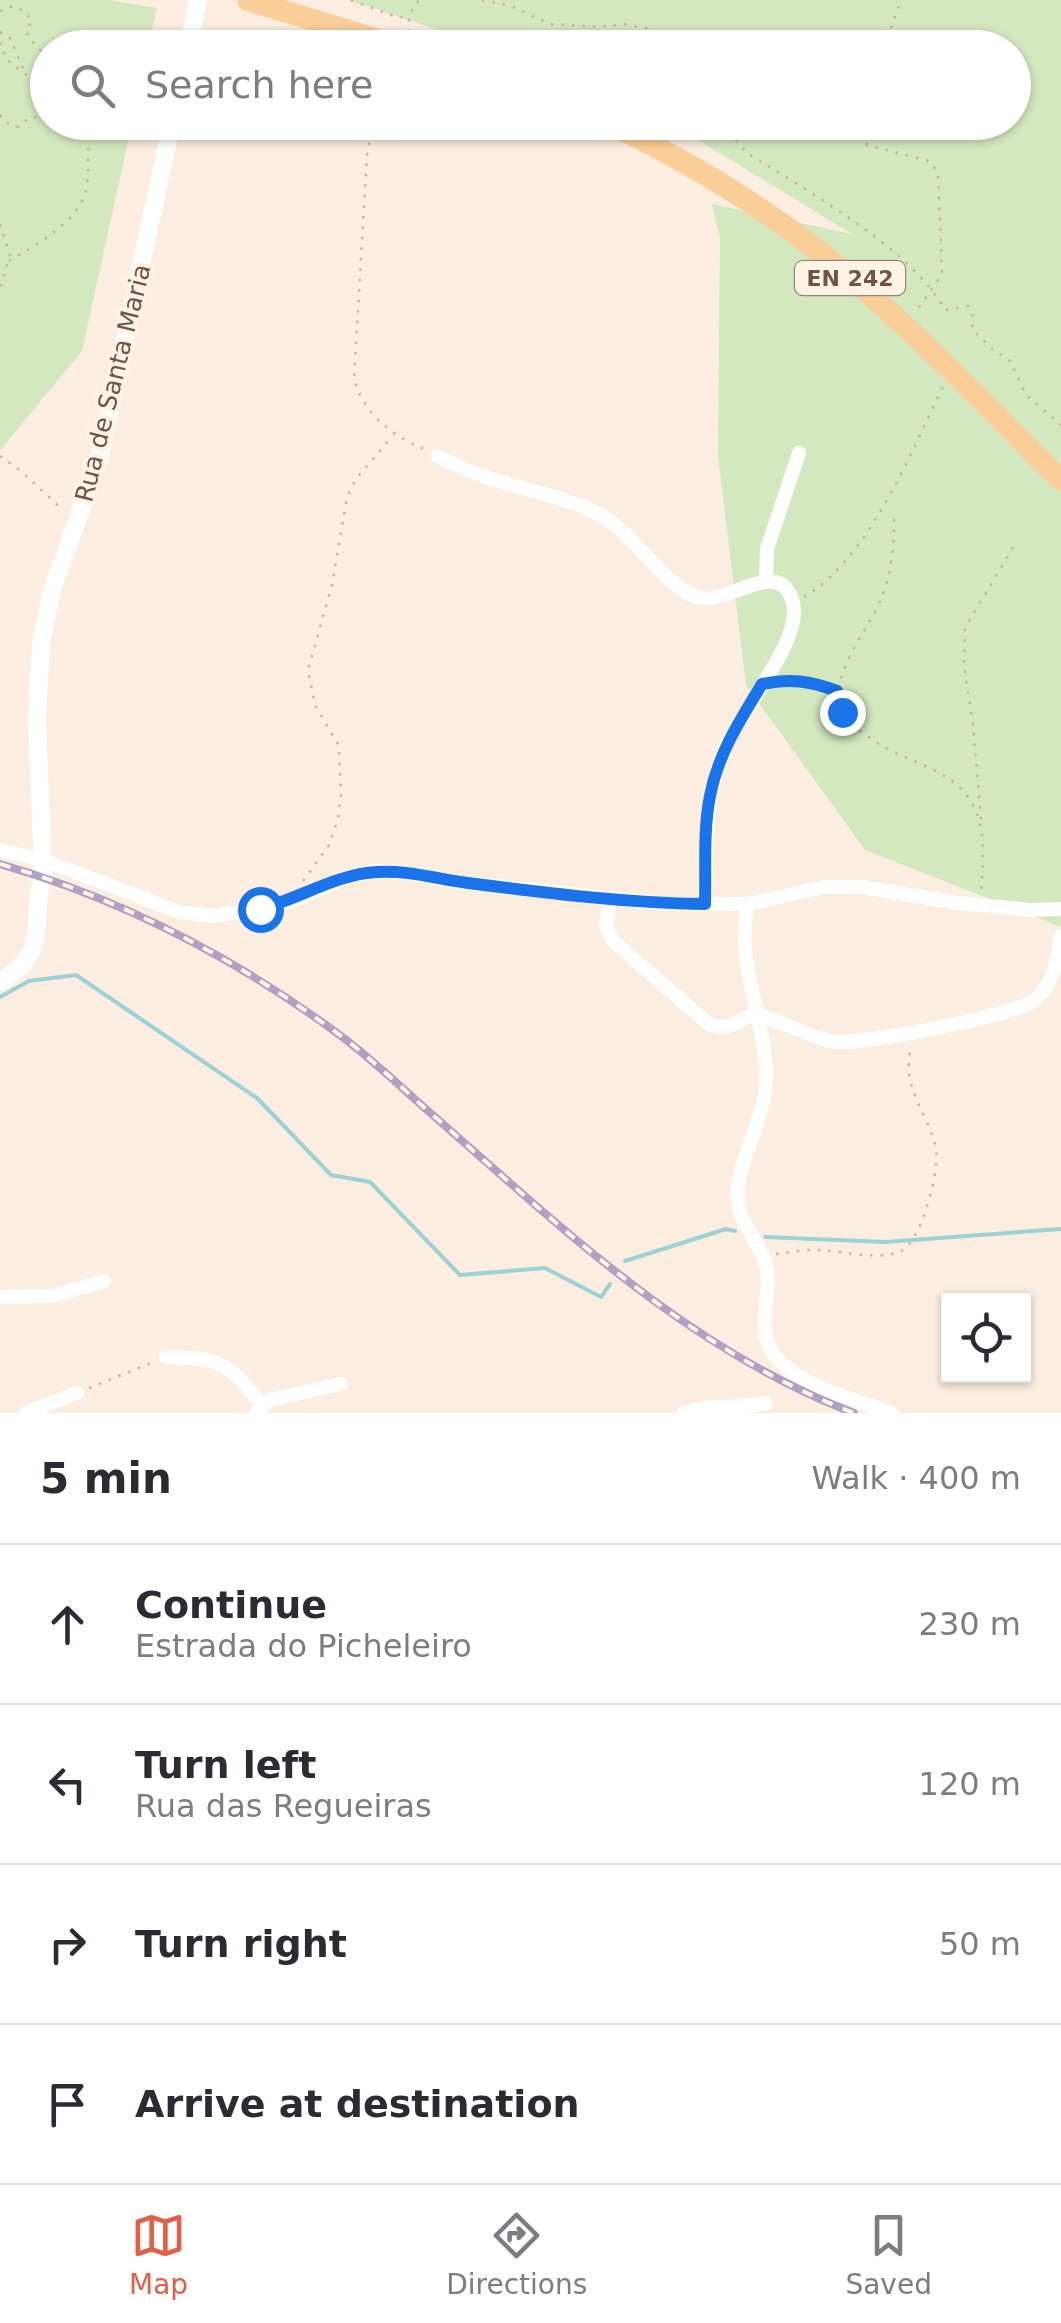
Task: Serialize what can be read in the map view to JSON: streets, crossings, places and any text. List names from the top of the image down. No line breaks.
{"streets":{"main road":["EN 242"],"street":["Rua de Santa Maria"]},"page":{"search":"Search here","heading":["5 min","Walk · 400 m"],"list":[["Continue","Estrada do Picheleiro","230 m"],["Turn left","Rua das Regueiras","120 m"],["Turn right","50 m"],"Arrive at destination"],"nav":["Map","Directions","Saved"]}}
